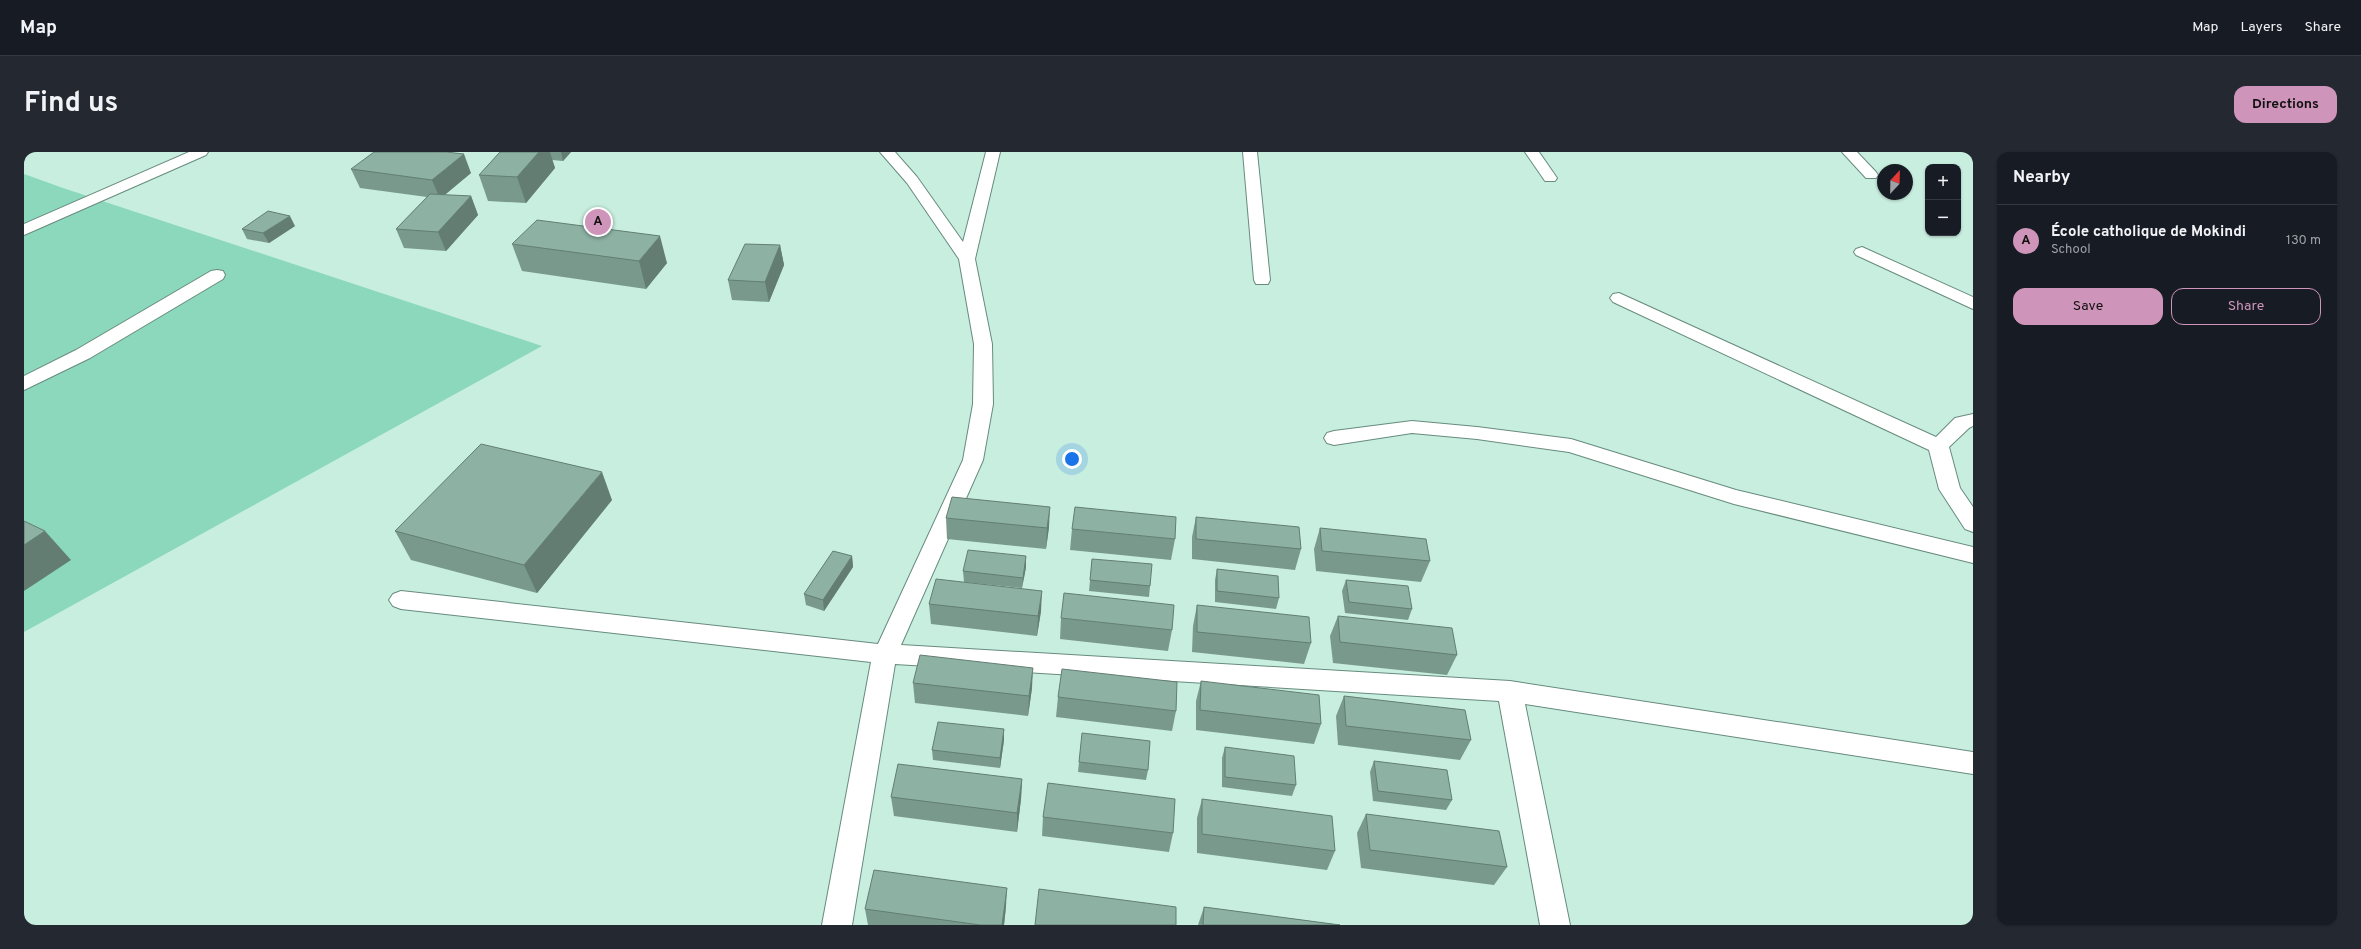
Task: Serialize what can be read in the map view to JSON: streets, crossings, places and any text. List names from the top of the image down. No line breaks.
{"north":"top","page":{"header":"Map","nav":["Map","Layers","Share"],"title":"Find us","buttons":["Directions",["Save","Share"]],"heading":"Nearby","map_buttons":["+","−"],"list":[{"mark":"A","name":"École catholique de Mokindi","note":"School","value":"130 m"}],"pins":"A"}}
